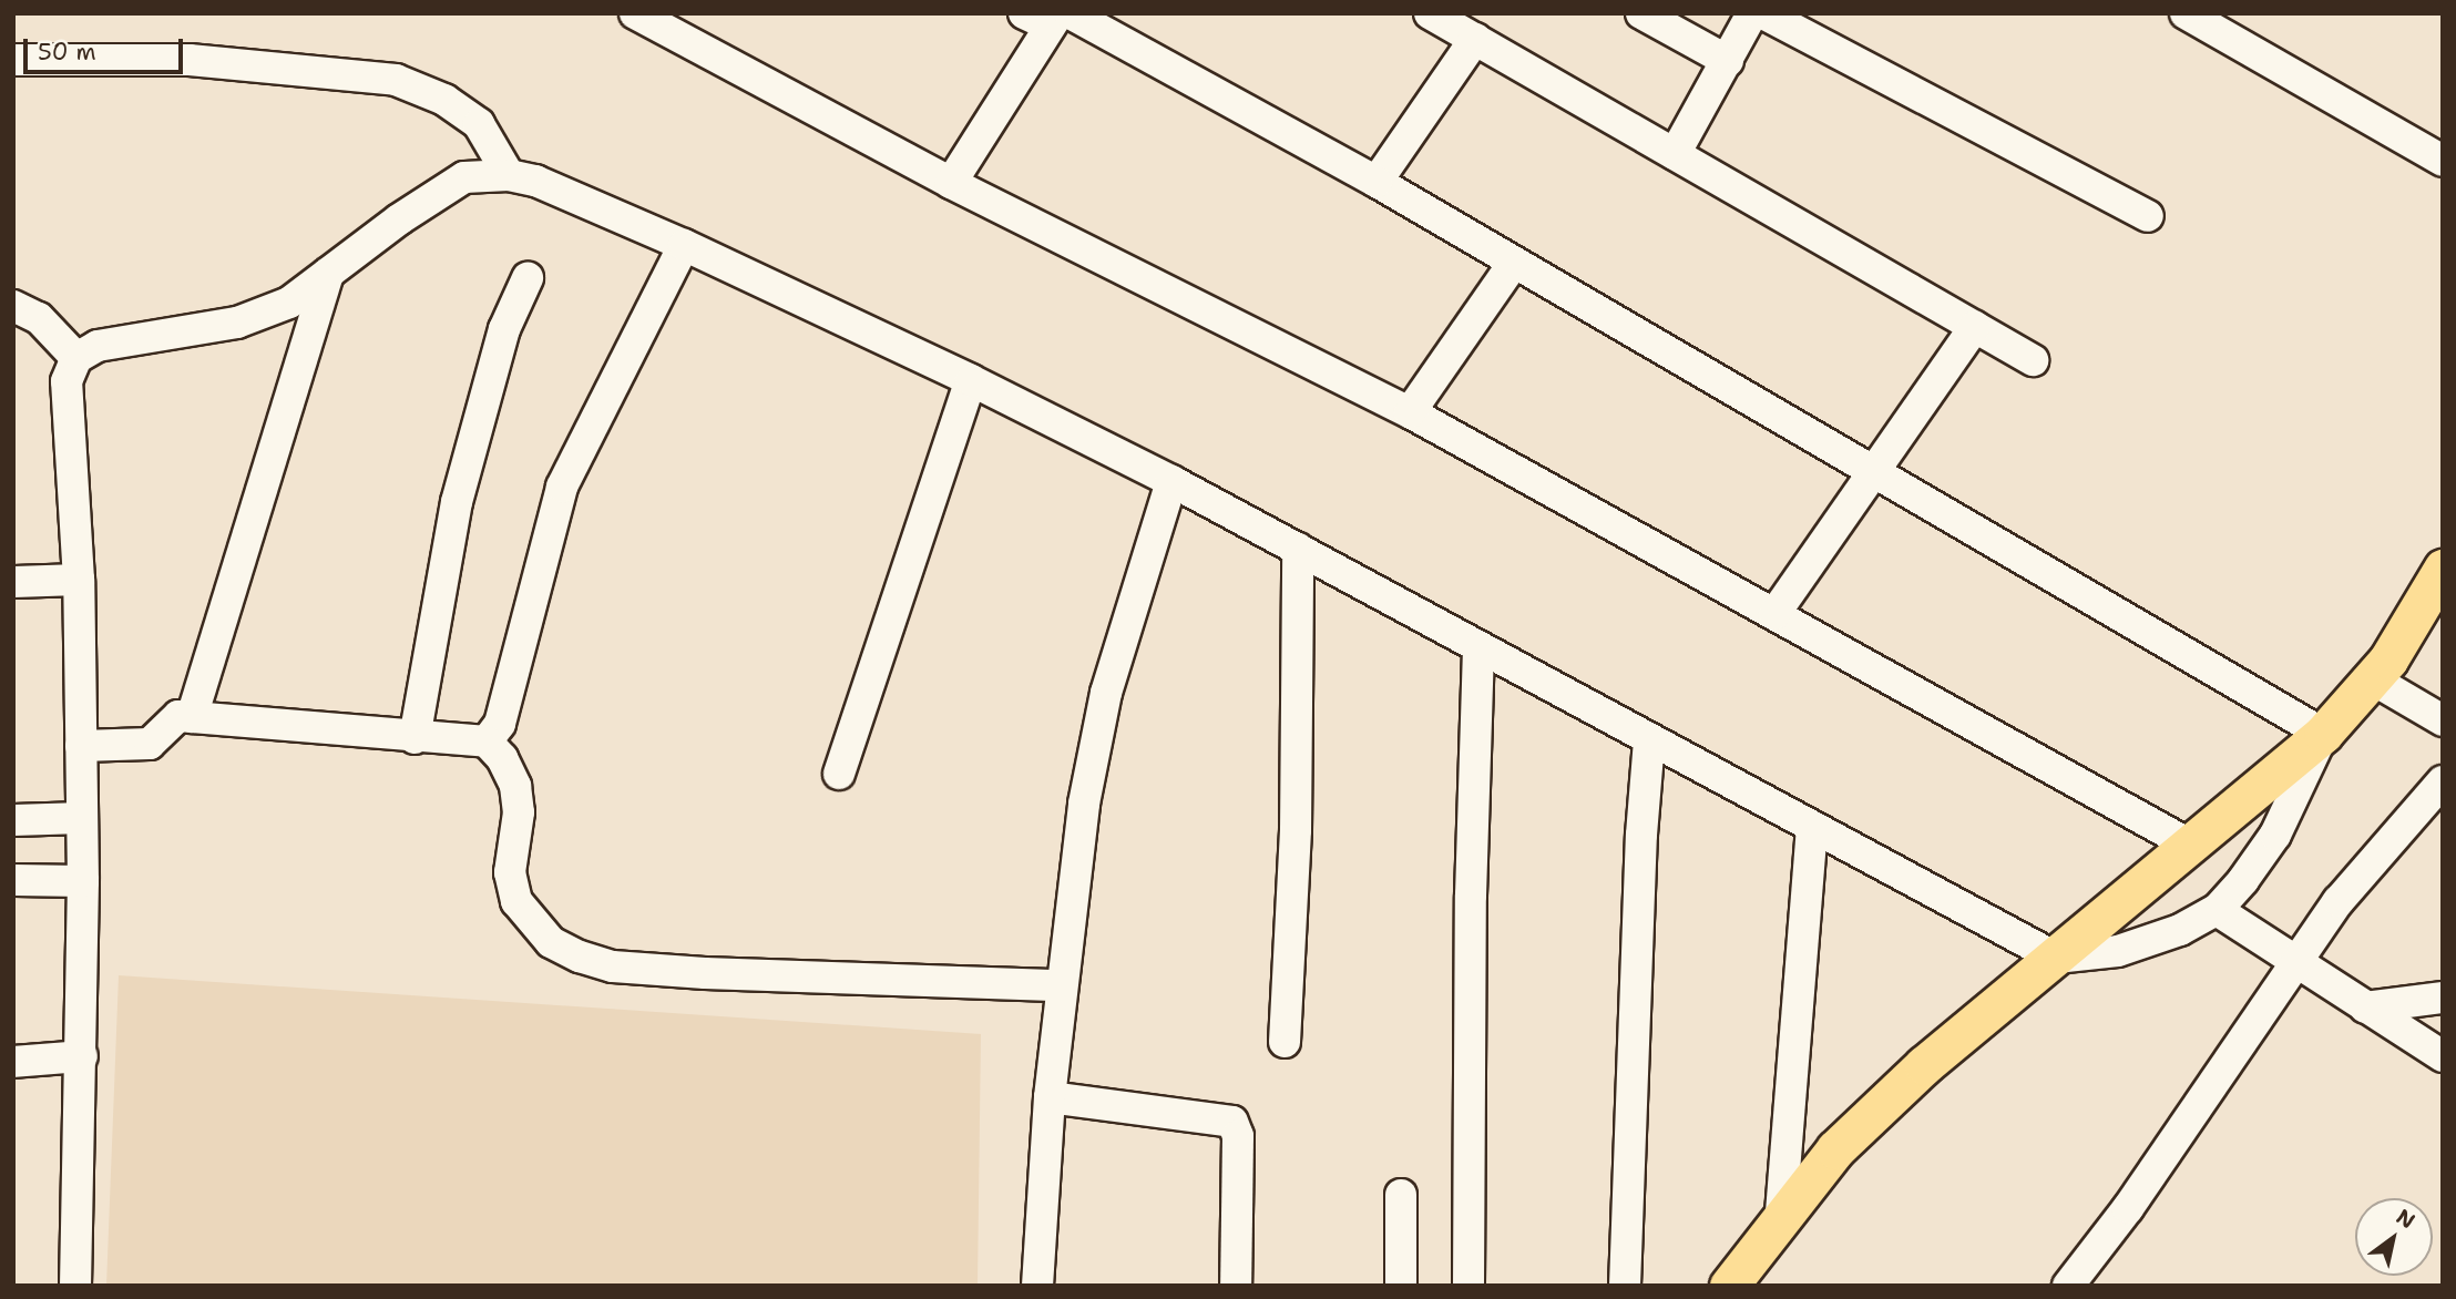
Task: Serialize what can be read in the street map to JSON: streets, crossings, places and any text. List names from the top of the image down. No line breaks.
{"scale_bar":"50 m","north":"top right"}
